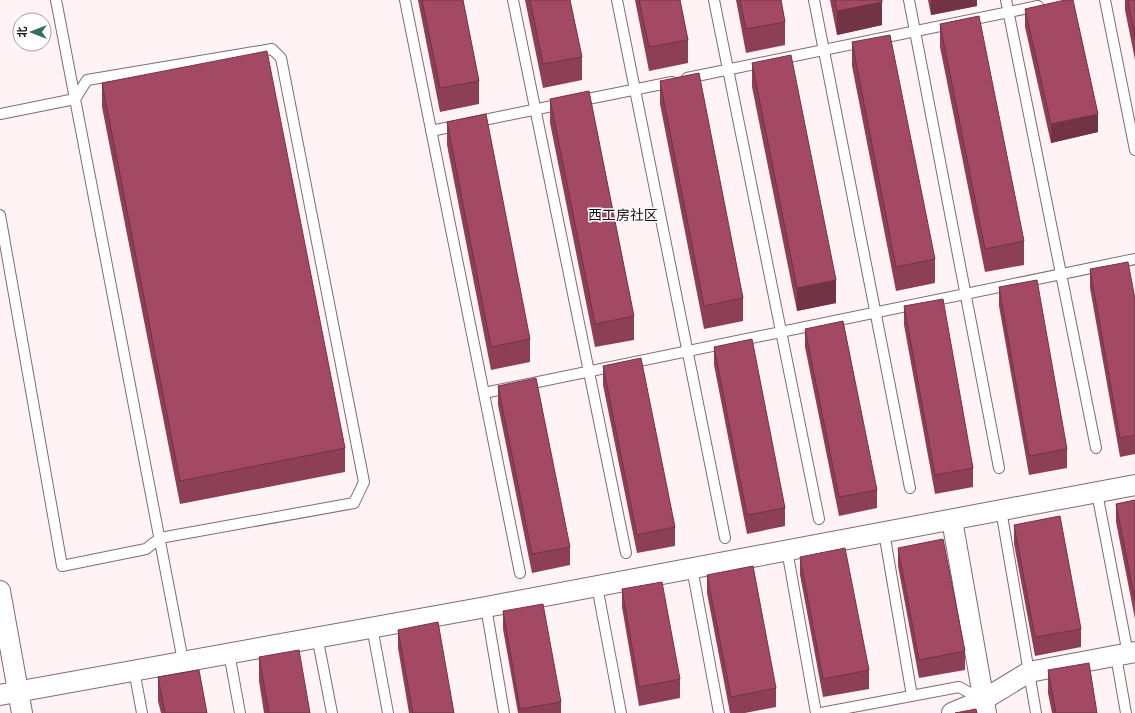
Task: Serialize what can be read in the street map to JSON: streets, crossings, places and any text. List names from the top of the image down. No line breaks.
{"districts":["西工房社区"],"north":"left"}
